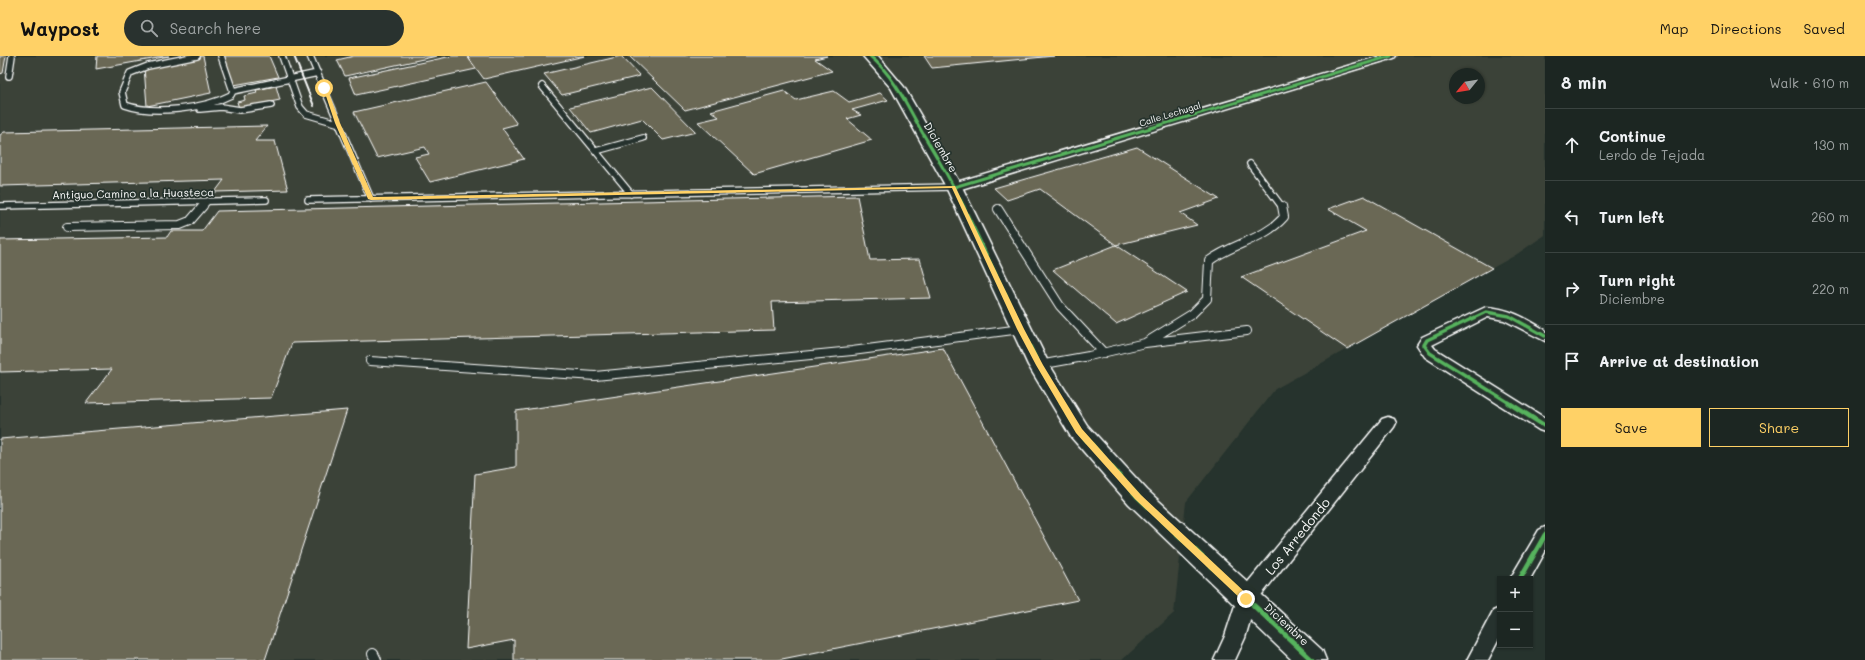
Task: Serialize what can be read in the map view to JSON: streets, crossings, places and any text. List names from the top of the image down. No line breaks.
{"streets":{"street":["Calle Lechugal","Diciembre","Los Arredondo"],"lane":["Antiguo Camino a la Huasteca"]},"crossings":[["Calle Lechugal","Diciembre"],["Diciembre","Los Arredondo"]],"north":"bottom left","page":{"header":"Waypost","search":"Search here","nav":["Map","Directions","Saved"],"heading":["8 min","Walk · 610 m"],"list":[["Continue","Lerdo de Tejada","130 m"],["Turn left","260 m"],["Turn right","Diciembre","220 m"],"Arrive at destination"],"buttons":["Save","Share"],"map_buttons":["+","−"]}}
